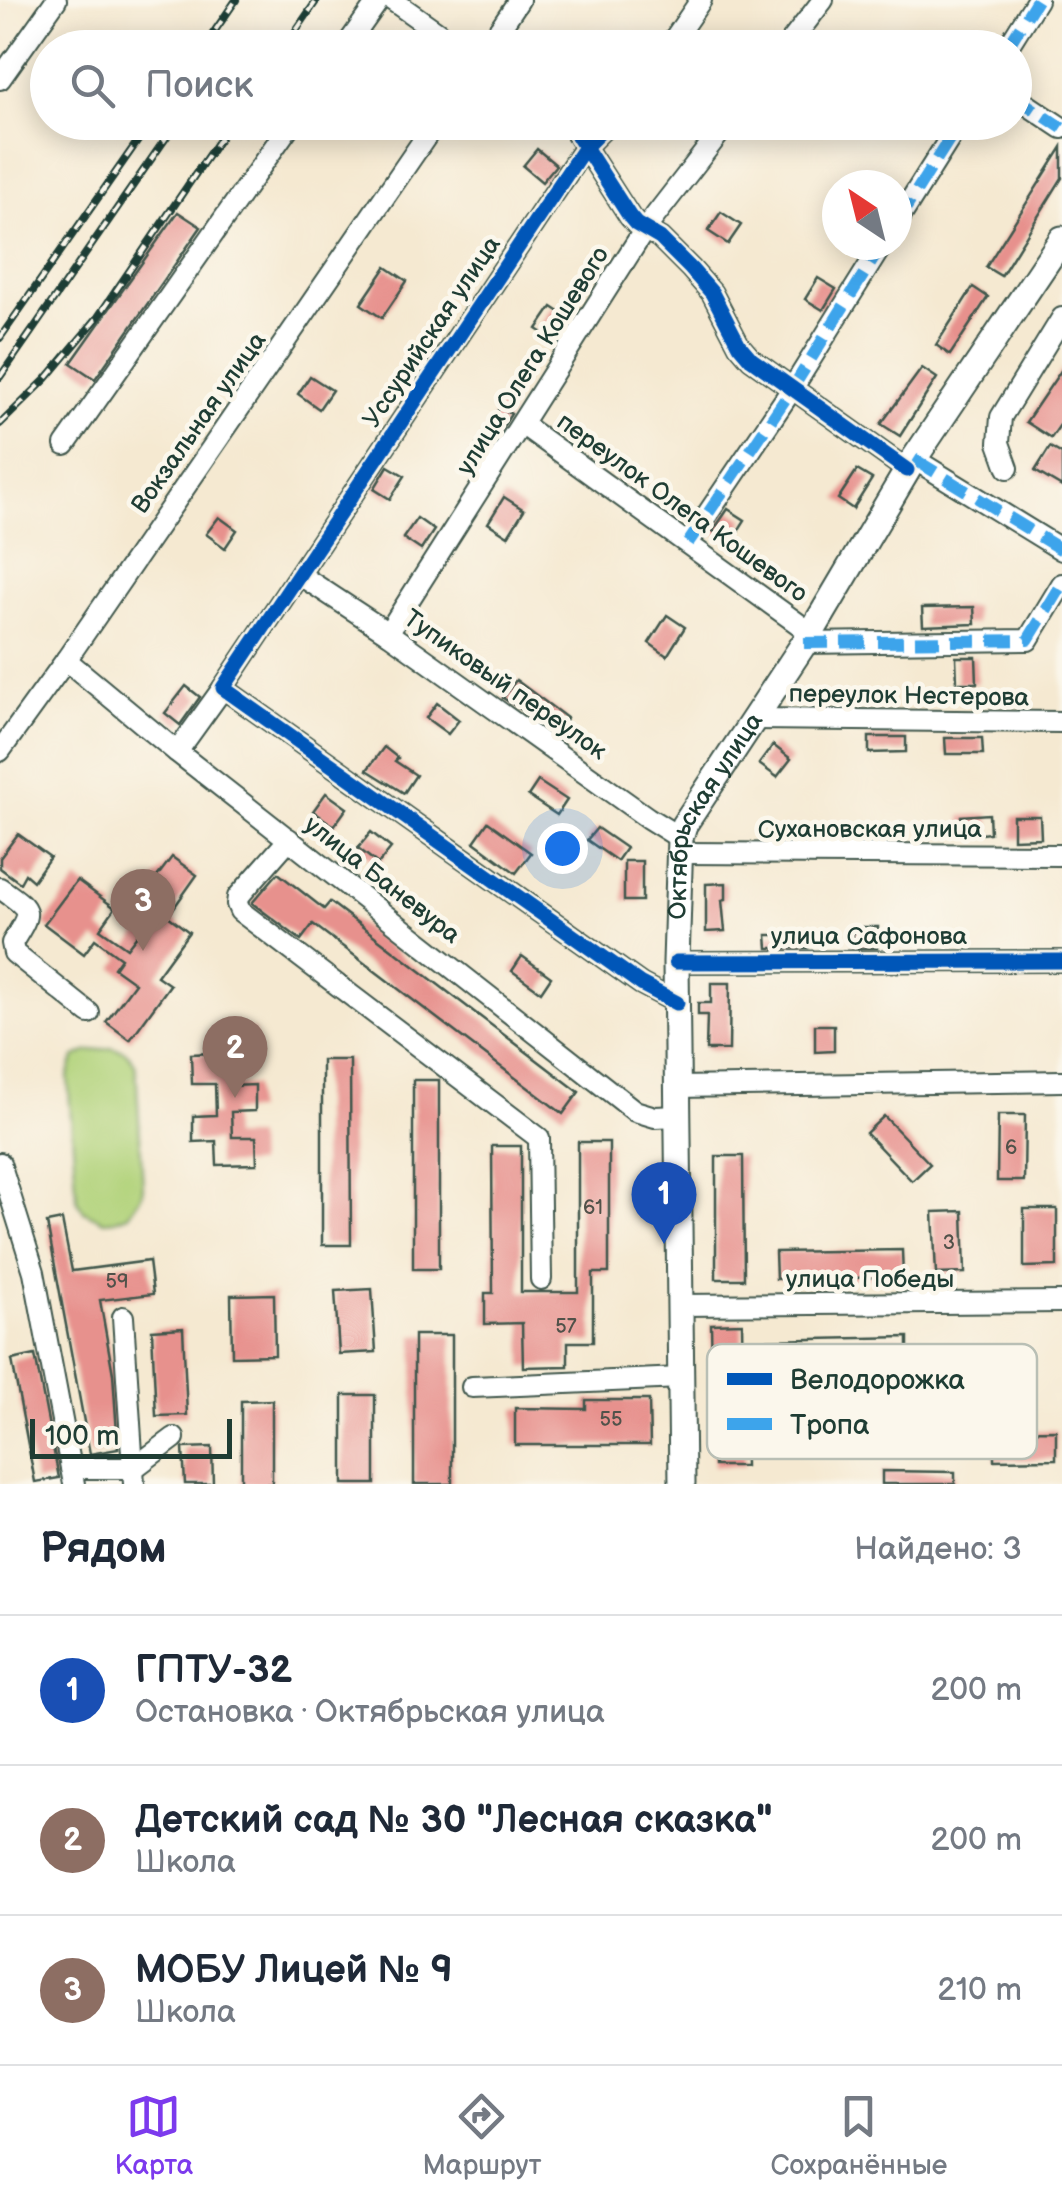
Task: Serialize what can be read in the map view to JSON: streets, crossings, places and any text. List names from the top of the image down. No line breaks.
{"streets":{"main road":["Октябрьская улица"],"street":["Уссурийская улица","улица Олега Кошевого","Вокзальная улица","переулок Олега Кошевого","Тупиковый переулок","переулок Нестерова","Сухановская улица","улица Баневура","улица Сафонова","улица Победы"]},"crossings":[["Уссурийская улица","Тупиковый переулок"],["Уссурийская улица","улица Баневура"],["улица Олега Кошевого","переулок Олега Кошевого"],["улица Олега Кошевого","Тупиковый переулок"],["Вокзальная улица","улица Баневура"],["переулок Олега Кошевого","Октябрьская улица"],["Тупиковый переулок","Октябрьская улица"],["Тупиковый переулок","Сухановская улица"],["переулок Нестерова","Октябрьская улица"],["Октябрьская улица","Сухановская улица"],["Октябрьская улица","улица Баневура"],["Октябрьская улица","улица Сафонова"],["Октябрьская улица","улица Победы"]],"house_numbers":["6","61","3","59","57","55"],"legend":["Велодорожка","Тропа"],"scale_bar":"100 m","north":"top left","page":{"search":"Поиск","pins":["3","2","1"],"scale":"100 m","heading":["Рядом","Найдено: 3"],"list":[{"mark":"1","name":"ГПТУ-32","note":"Остановка · Октябрьская улица","value":"200 m"},{"mark":"2","name":"Детский сад № 30 \"Лесная сказка\"","note":"Школа","value":"200 m"},{"mark":"3","name":"МОБУ Лицей № 9","note":"Школа","value":"210 m"}],"nav":["Карта","Маршрут","Сохранённые"]}}
